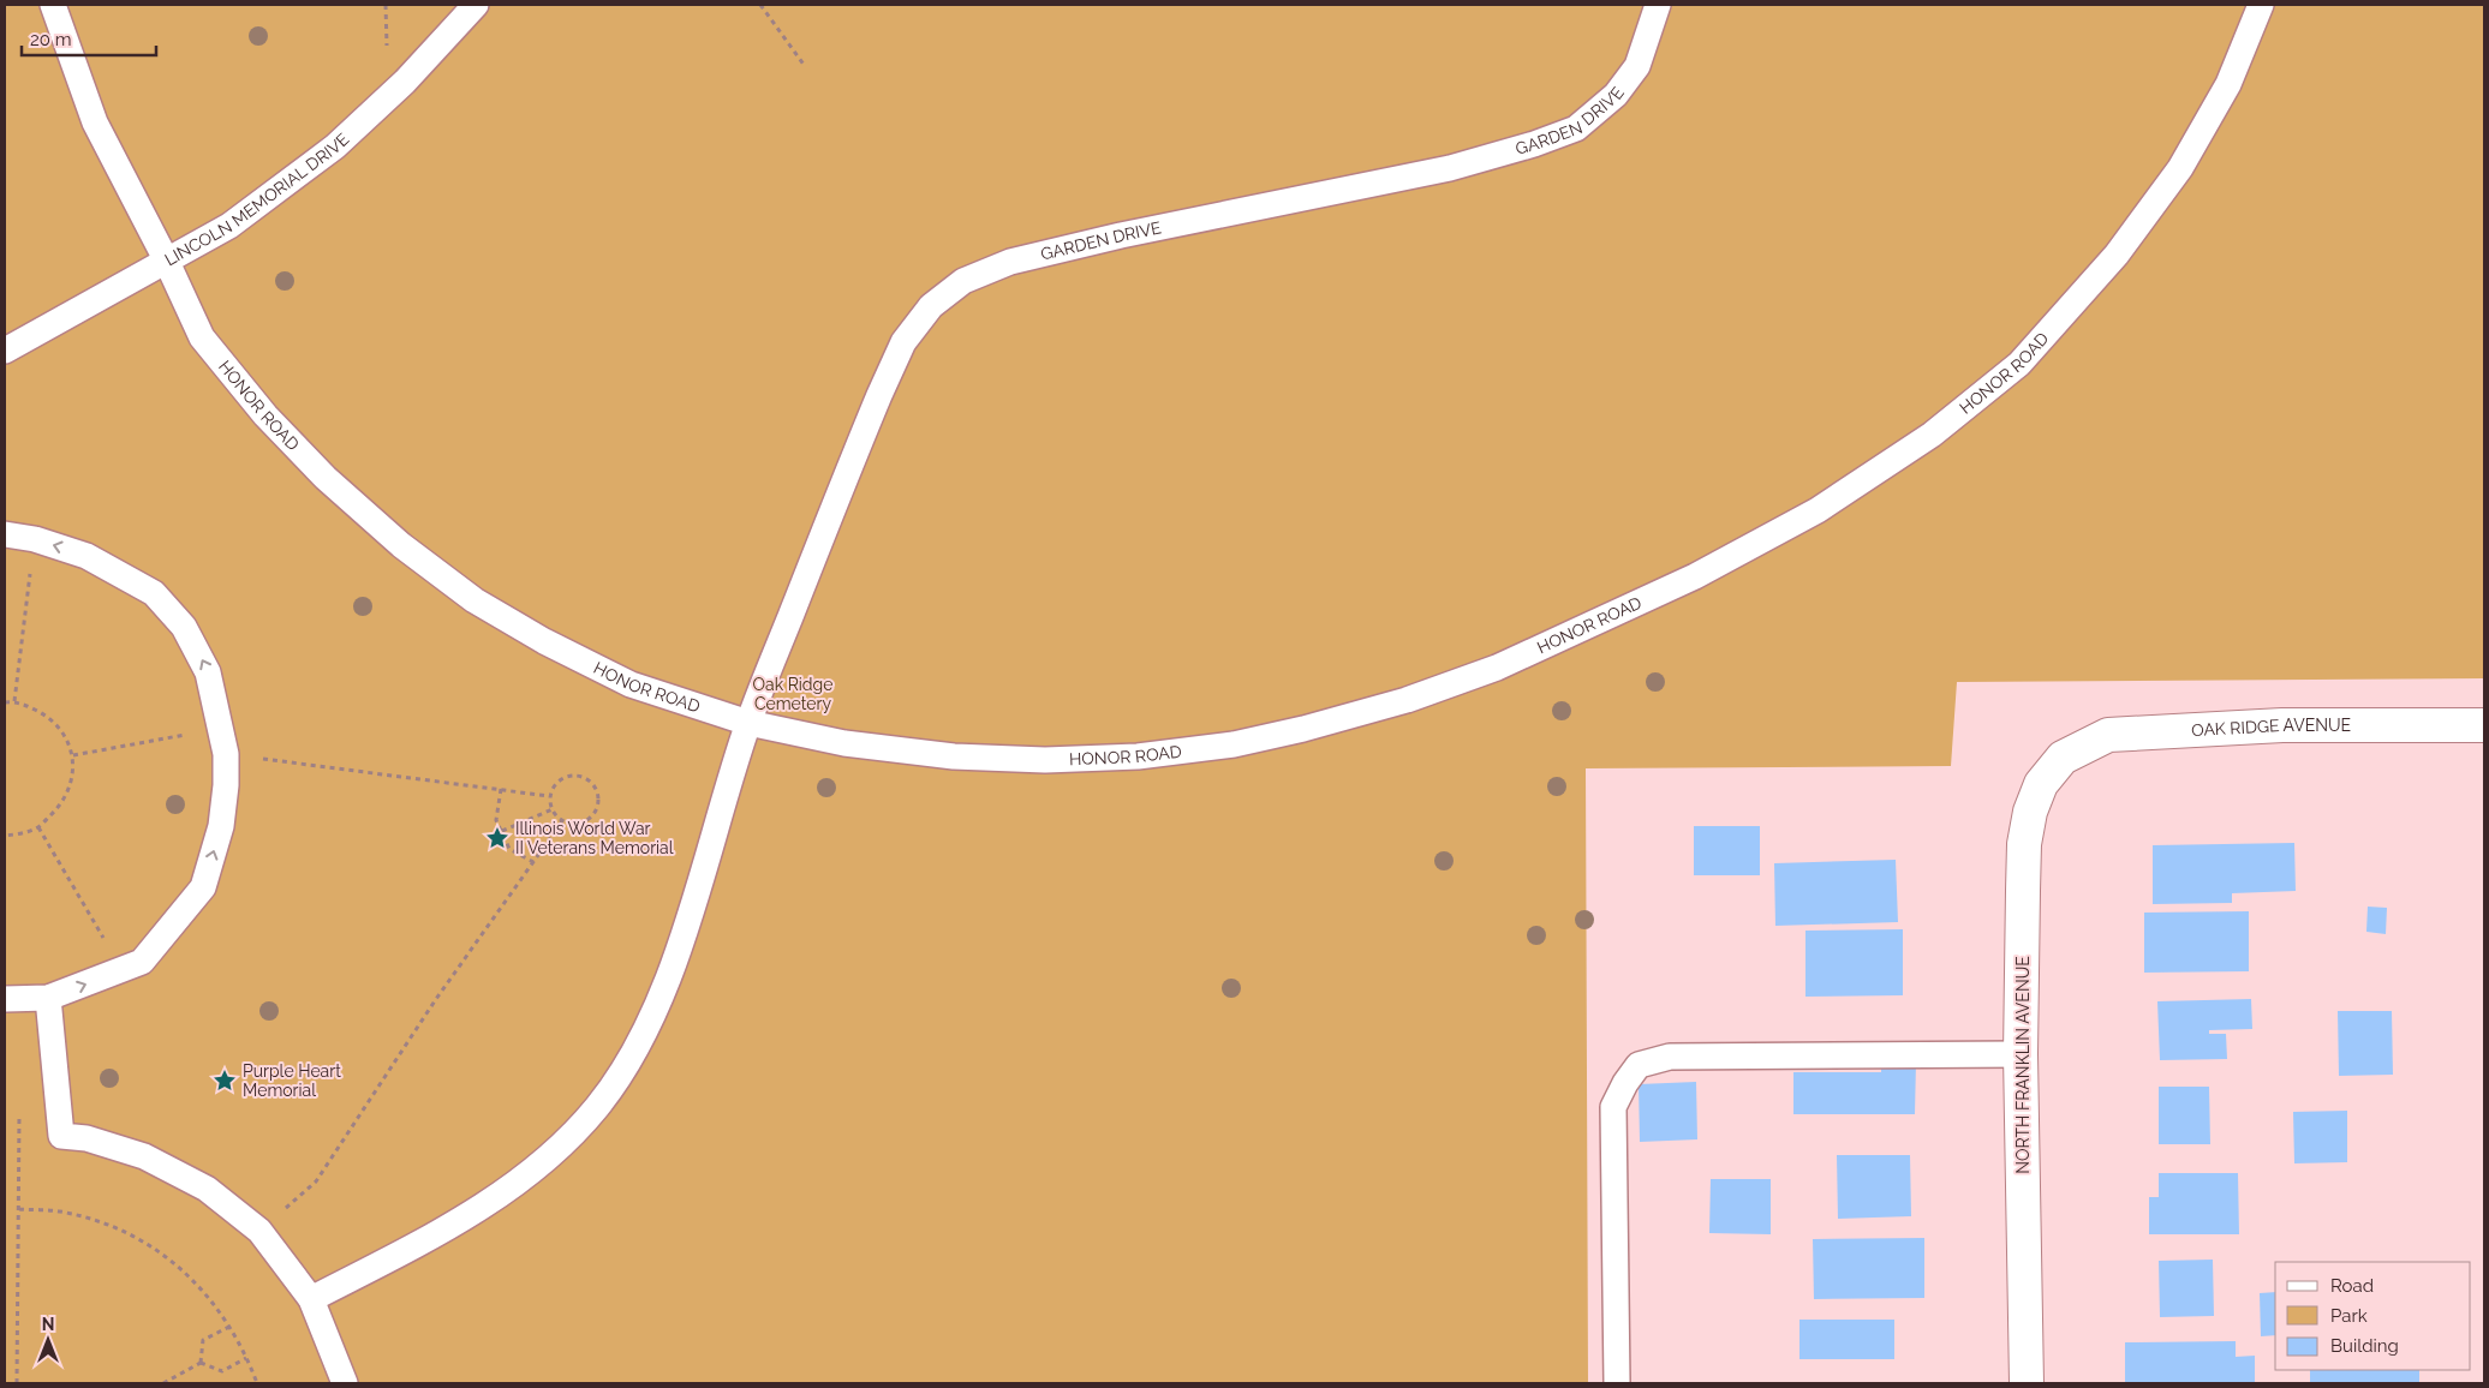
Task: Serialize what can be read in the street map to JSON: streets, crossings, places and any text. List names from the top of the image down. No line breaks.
{"streets":{"street":["OAK RIDGE AVENUE","NORTH FRANKLIN AVENUE"],"lane":["GARDEN DRIVE","LINCOLN MEMORIAL DRIVE","HONOR ROAD"]},"crossings":[["GARDEN DRIVE","HONOR ROAD"],["LINCOLN MEMORIAL DRIVE","HONOR ROAD"],["OAK RIDGE AVENUE","NORTH FRANKLIN AVENUE"]],"parks":["Oak Ridge Cemetery"],"places":{"place":["Illinois World War II Veterans Memorial","Purple Heart Memorial"]},"legend":["Road","Park","Building"],"scale_bar":"20 m","north":"top"}
